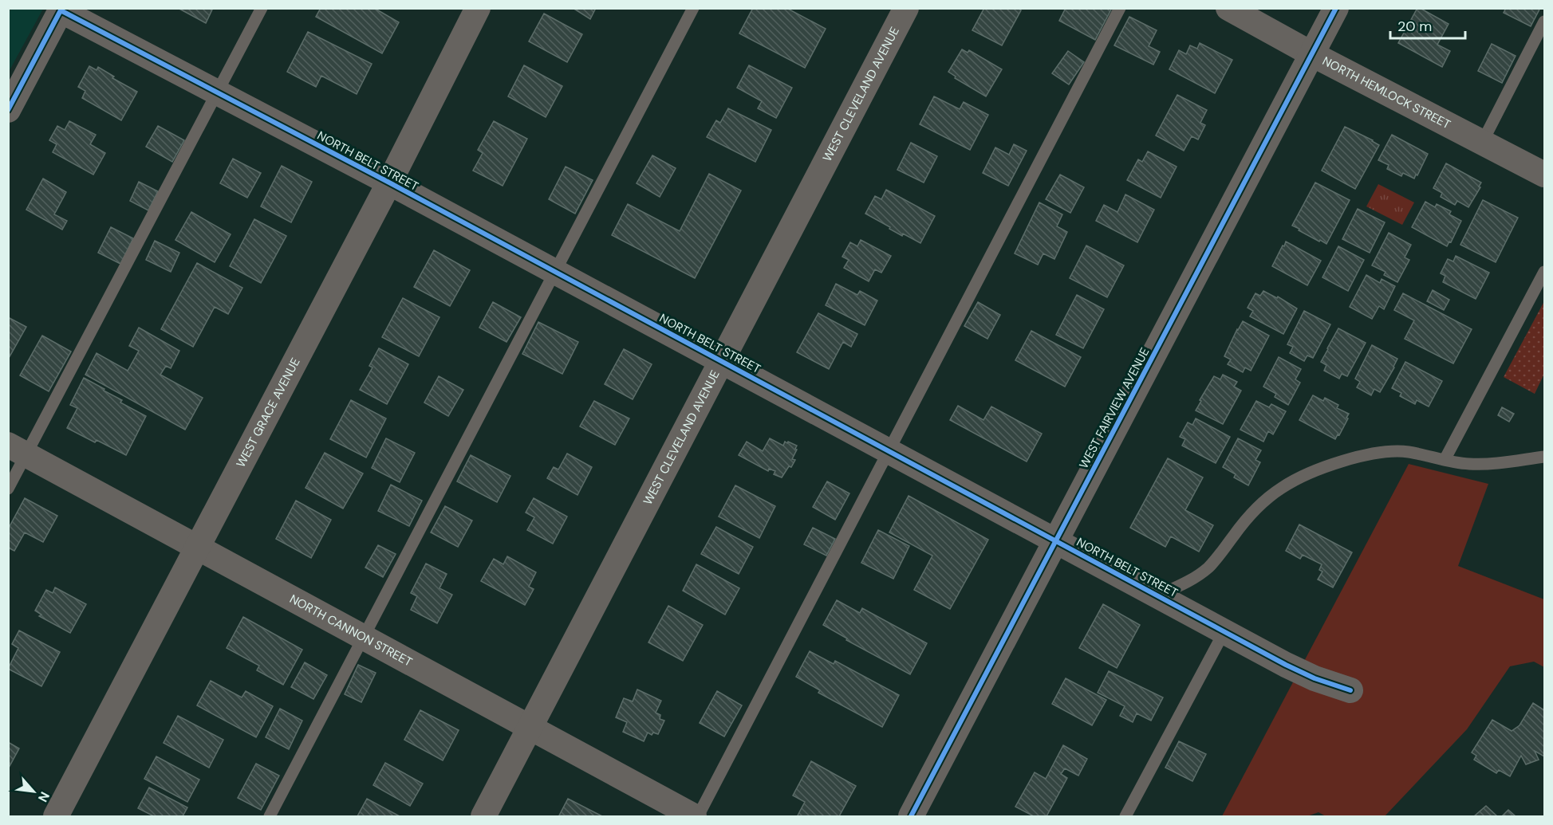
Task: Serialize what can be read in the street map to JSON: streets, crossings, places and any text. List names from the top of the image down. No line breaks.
{"streets":{"street":["NORTH HEMLOCK STREET","WEST CLEVELAND AVENUE","NORTH BELT STREET","WEST FAIRVIEW AVENUE","WEST GRACE AVENUE","NORTH CANNON STREET"]},"crossings":[["NORTH HEMLOCK STREET","WEST FAIRVIEW AVENUE"],["WEST CLEVELAND AVENUE","NORTH BELT STREET"],["WEST CLEVELAND AVENUE","NORTH CANNON STREET"],["NORTH BELT STREET","WEST FAIRVIEW AVENUE"],["NORTH BELT STREET","WEST GRACE AVENUE"],["WEST GRACE AVENUE","NORTH CANNON STREET"]],"scale_bar":"20 m","north":"bottom right"}
